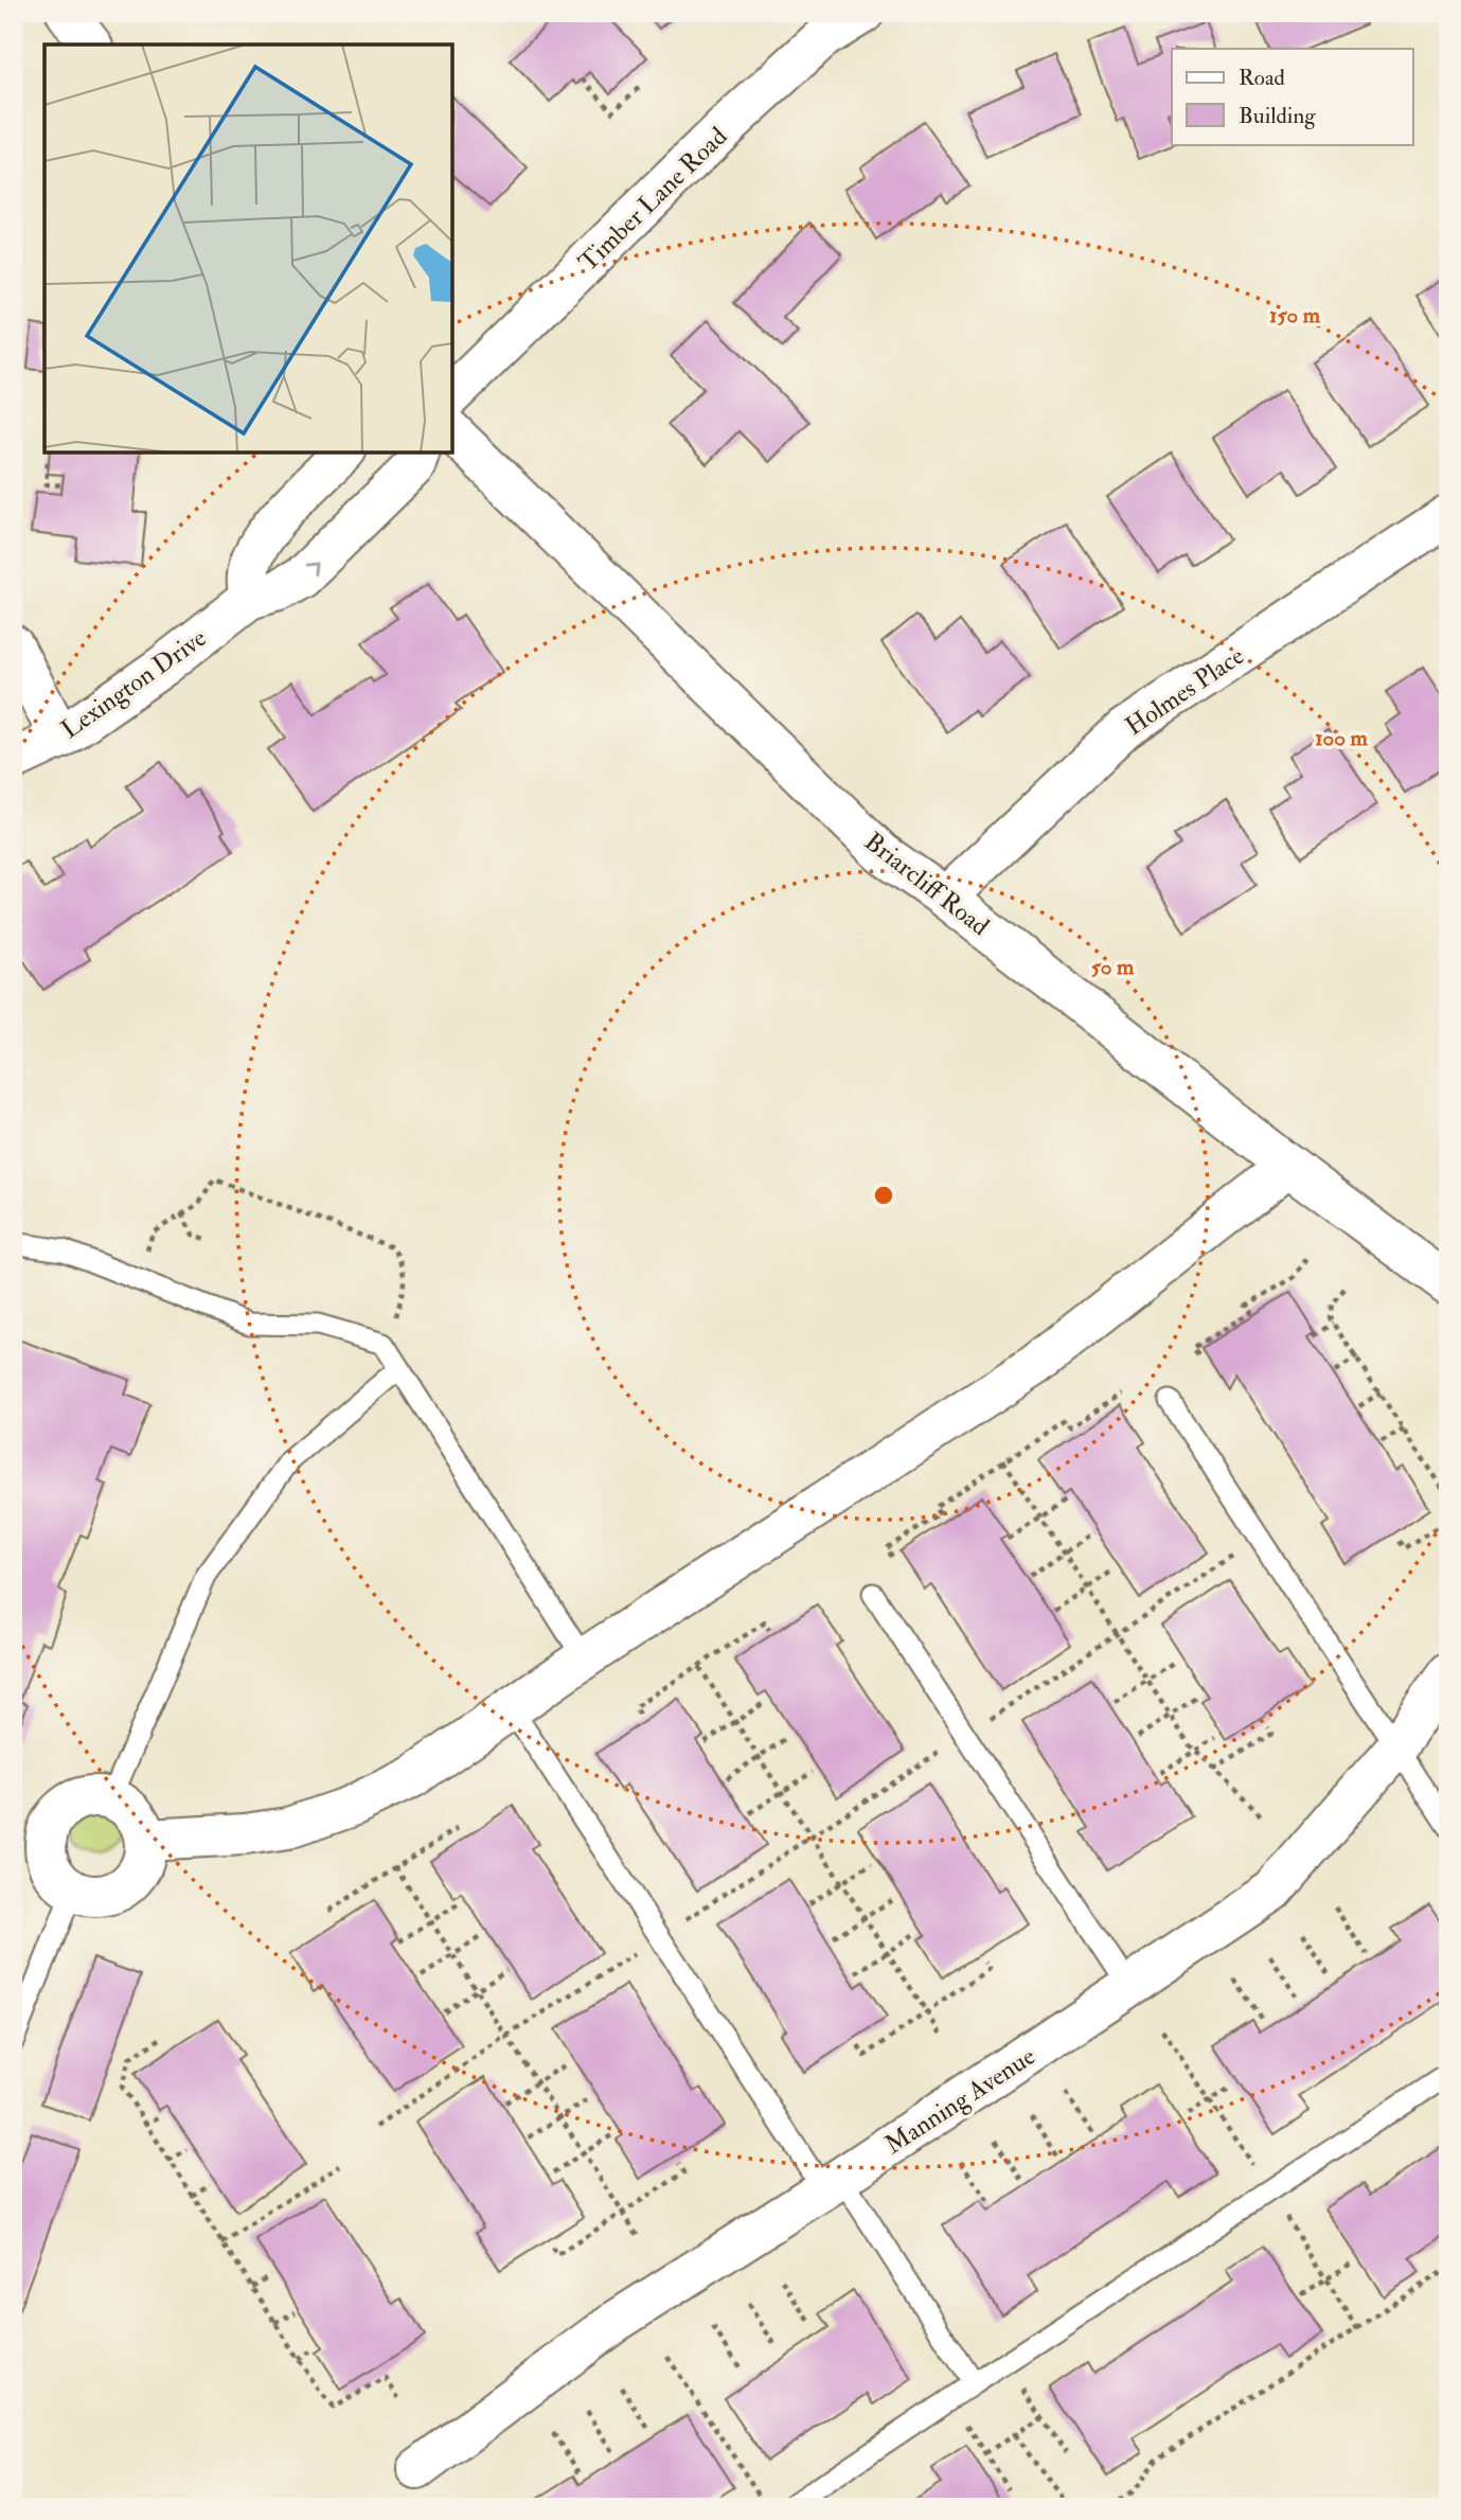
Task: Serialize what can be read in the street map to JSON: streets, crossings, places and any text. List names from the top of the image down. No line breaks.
{"streets":{"street":["Timber Lane Road","Lexington Drive","Holmes Place","Briarcliff Road","Manning Avenue"]},"crossings":[["Holmes Place","Briarcliff Road"]],"legend":["Road","Building"],"rings":["150 m","100 m","50 m"]}
